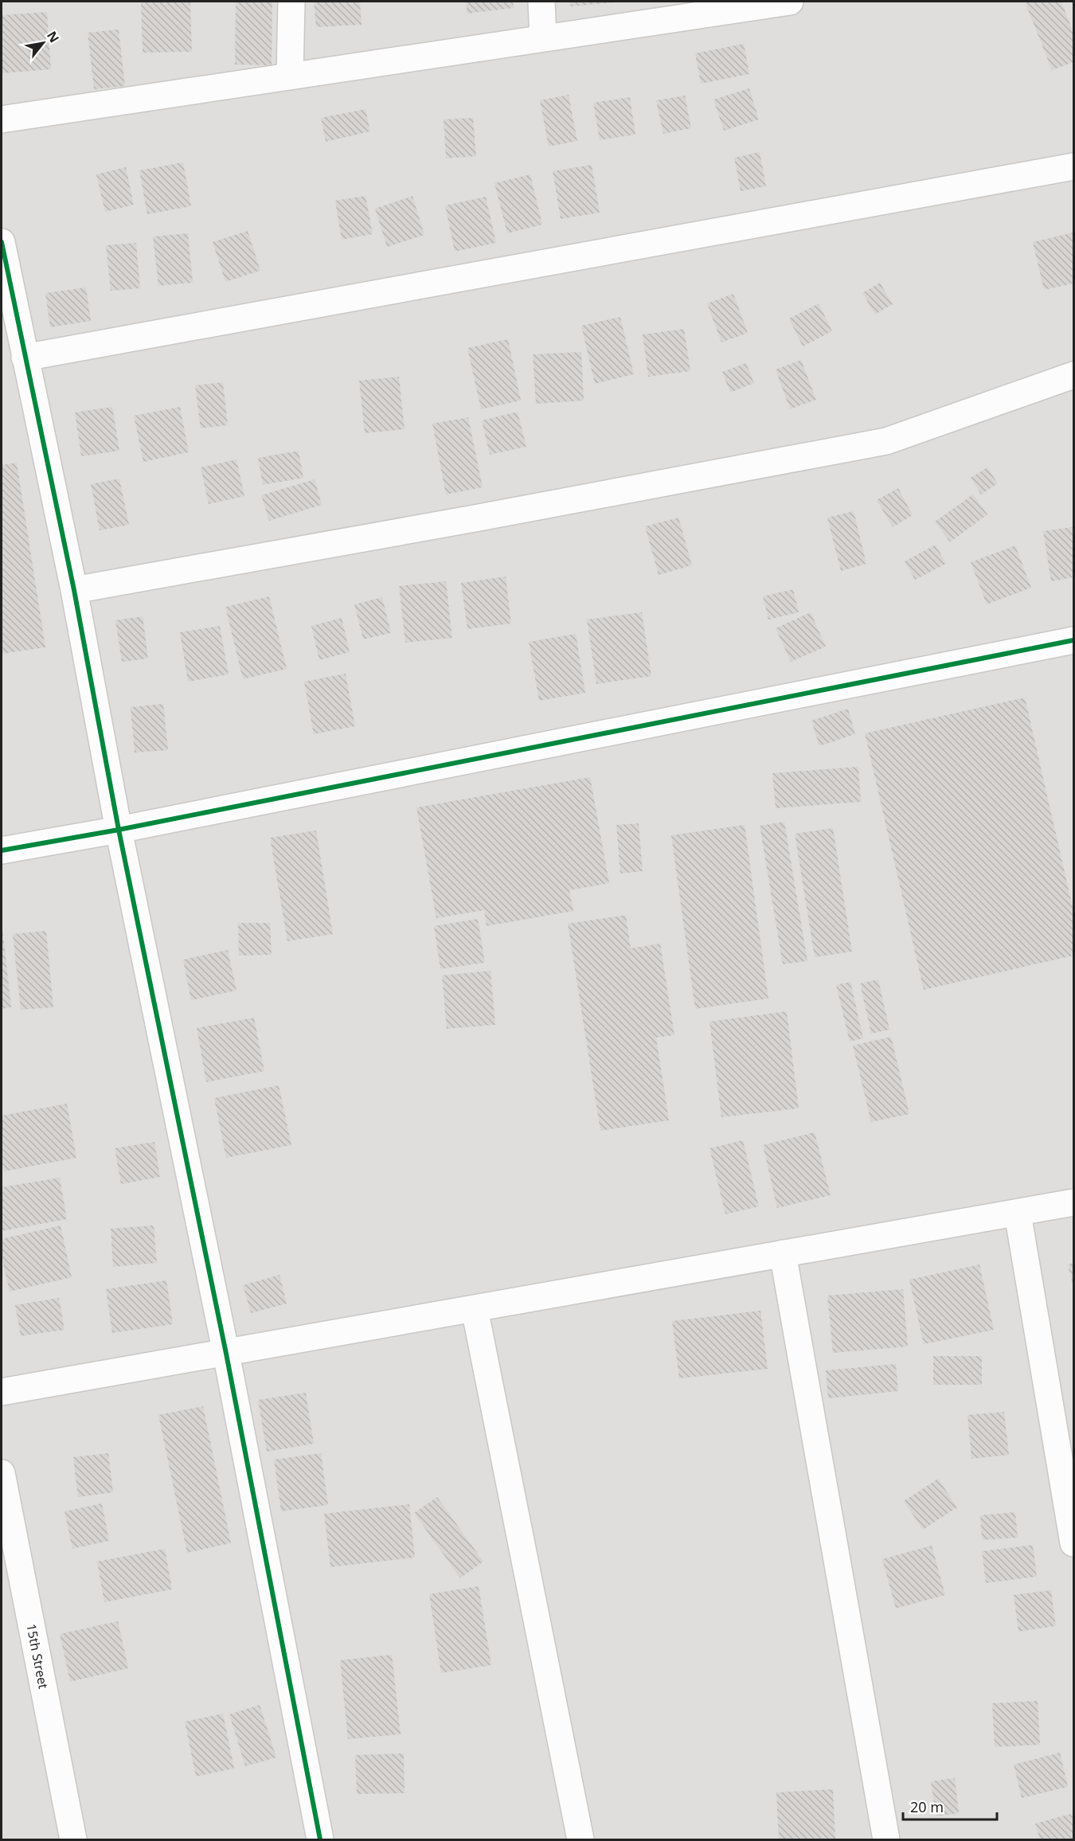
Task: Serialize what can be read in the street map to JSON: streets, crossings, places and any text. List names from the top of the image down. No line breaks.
{"streets":{"street":["15th Street"]},"scale_bar":"20 m","north":"top right"}
